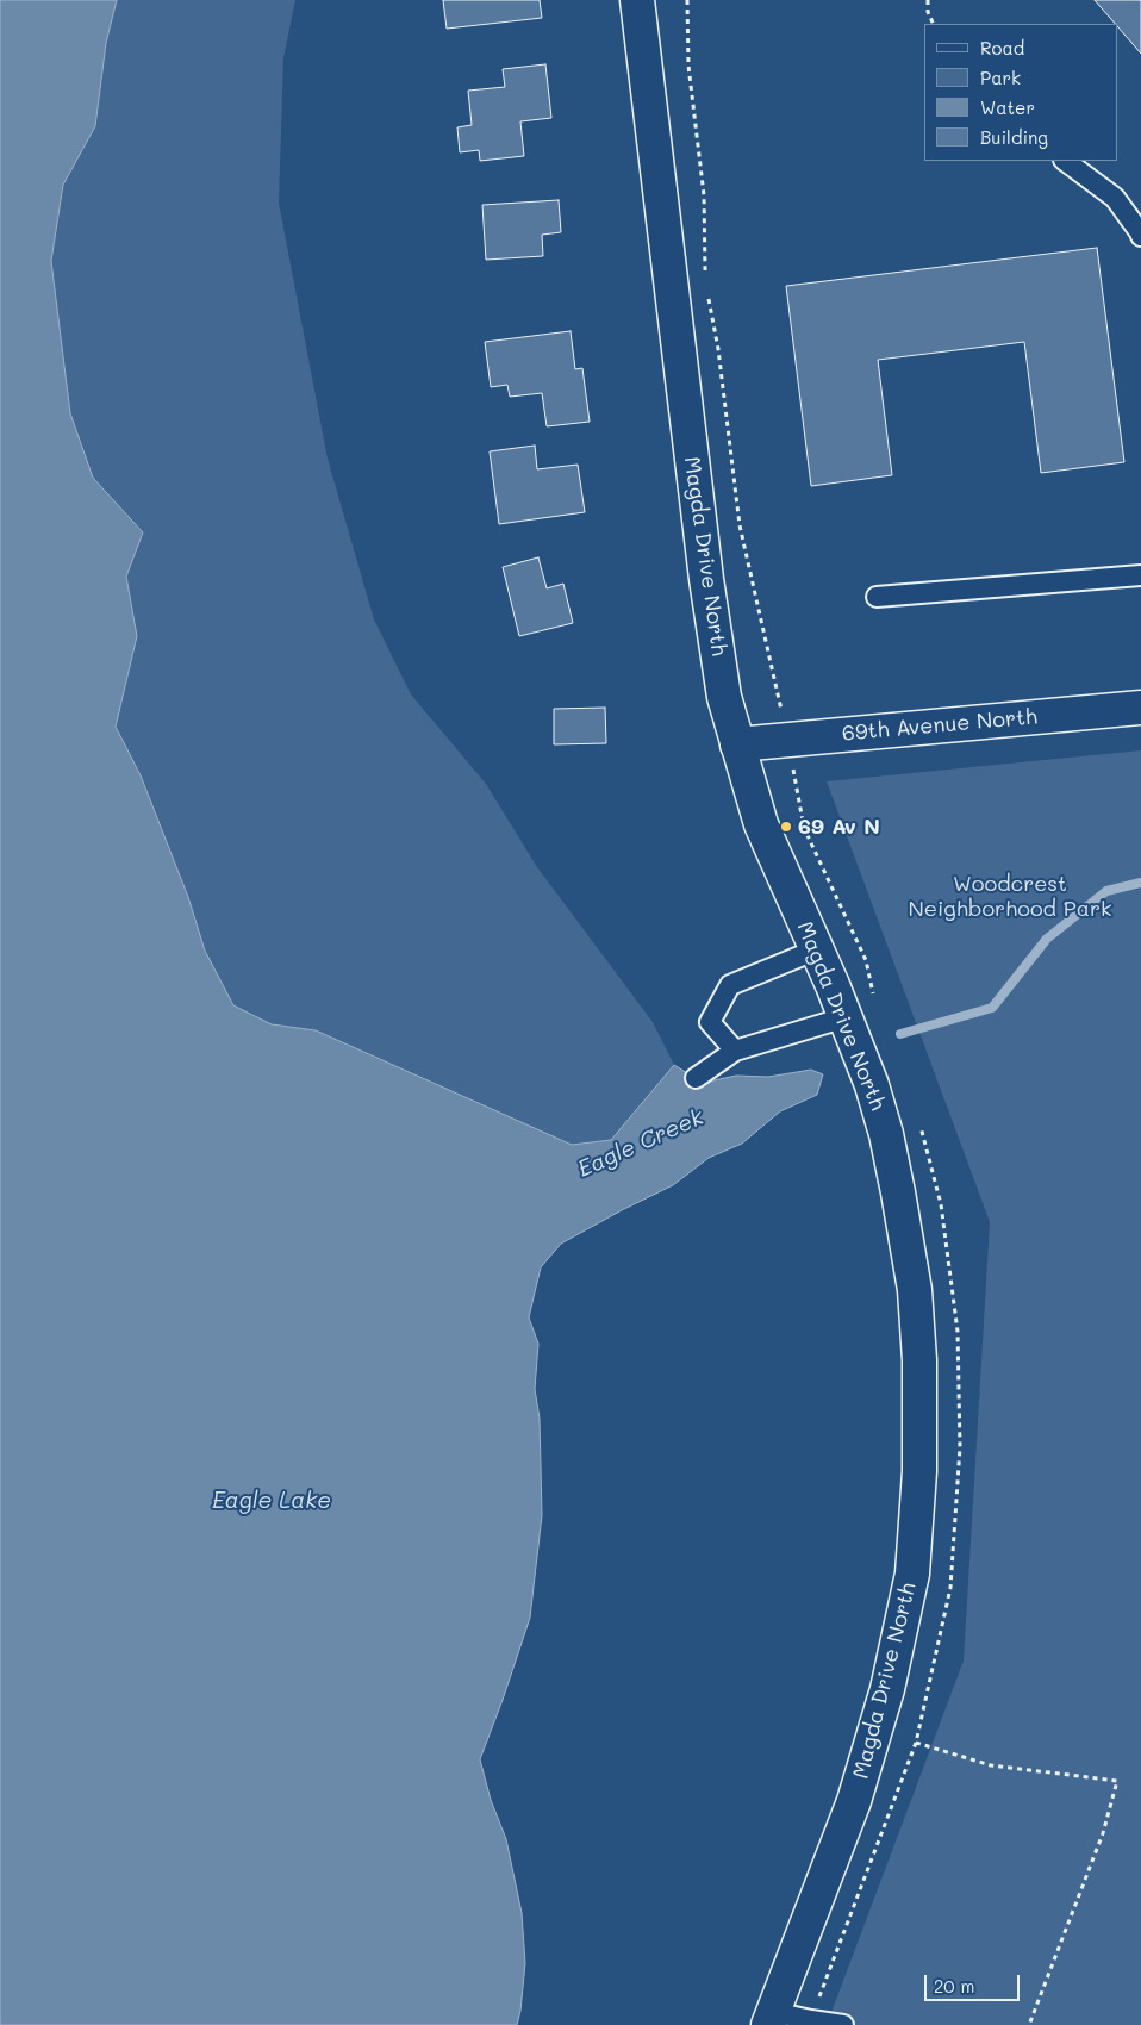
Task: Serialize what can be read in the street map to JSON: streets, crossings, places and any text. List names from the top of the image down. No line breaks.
{"streets":{"street":["Magda Drive North","69th Avenue North"]},"crossings":[["Magda Drive North","69th Avenue North"]],"water":["Eagle Creek","Eagle Lake"],"parks":["Woodcrest Neighborhood Park"],"places":["69 Av N"],"legend":["Road","Park","Water","Building"],"scale_bar":"20 m"}
